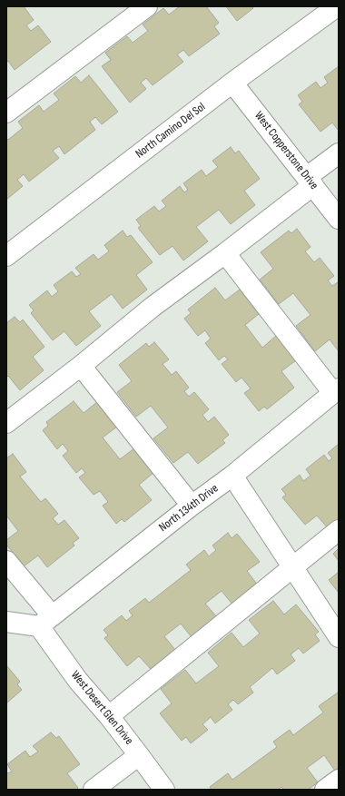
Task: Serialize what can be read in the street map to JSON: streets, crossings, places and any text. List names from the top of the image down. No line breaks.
{"streets":{"street":["North Camino Del Sol","West Copperstone Drive","North 134th Drive","West Desert Glen Drive"]},"crossings":[["North Camino Del Sol","West Copperstone Drive"],["North 134th Drive","West Desert Glen Drive"]]}
